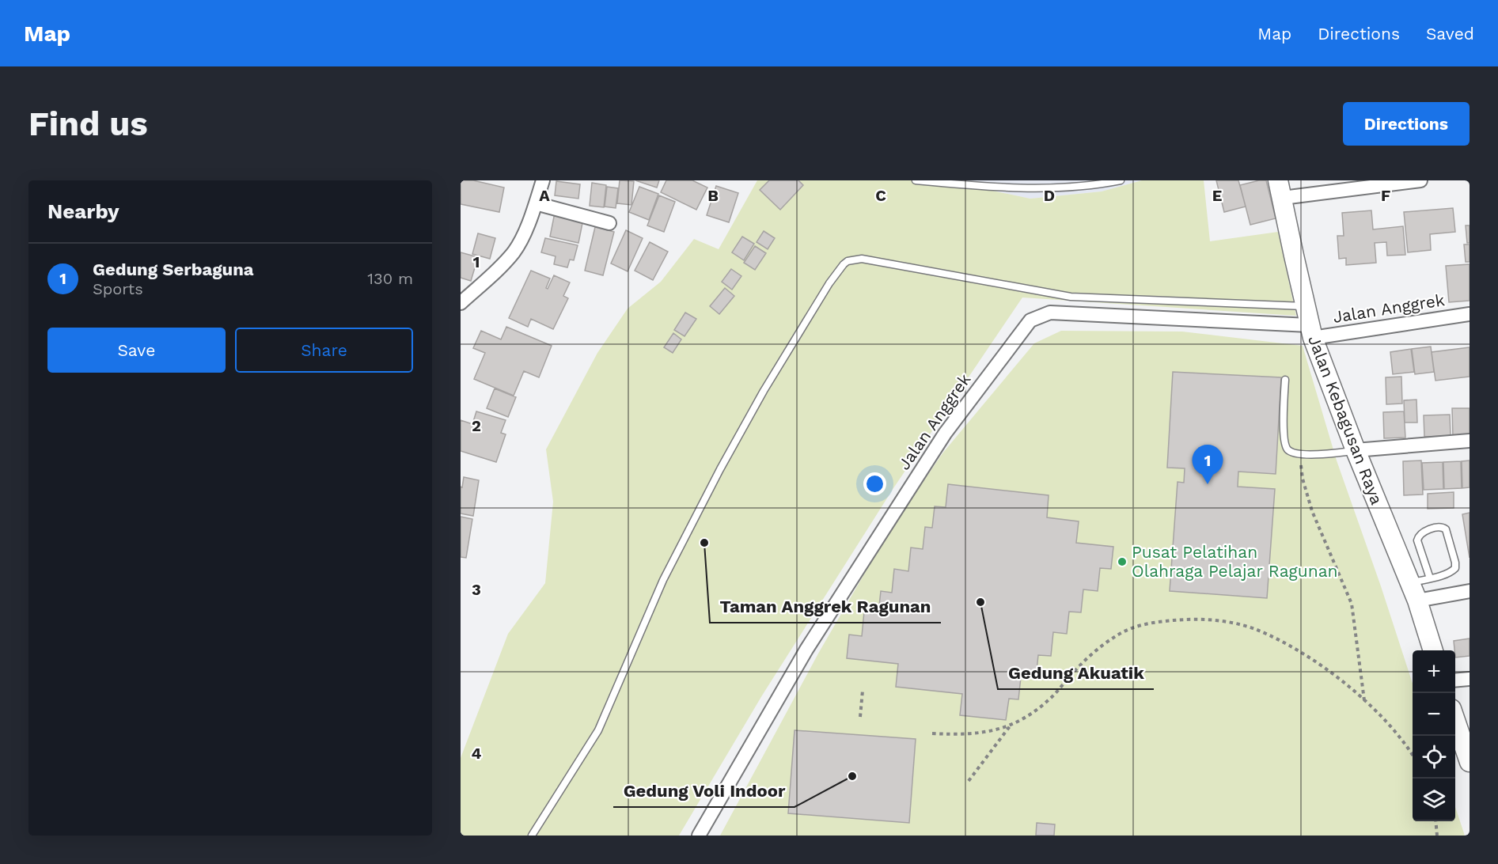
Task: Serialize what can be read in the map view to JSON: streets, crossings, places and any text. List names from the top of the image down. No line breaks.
{"streets":{"main road":["Jalan Kebagusan Raya"],"street":["Jalan Anggrek"]},"crossings":[["Jalan Anggrek","Jalan Kebagusan Raya"]],"places":["Taman Anggrek Ragunan","Pusat Pelatihan Olahraga Pelajar Ragunan","Gedung Akuatik","Gedung Voli Indoor"],"page":{"header":"Map","nav":["Map","Directions","Saved"],"buttons":["Directions",["Save","Share"]],"title":"Find us","heading":"Nearby","list":[{"mark":"1","name":"Gedung Serbaguna","note":"Sports","value":"130 m"}],"pins":"1","map_buttons":["+","−"]},"grid":{"columns":["A","B","C","D","E","F"],"rows":["1","2","3","4"]}}
